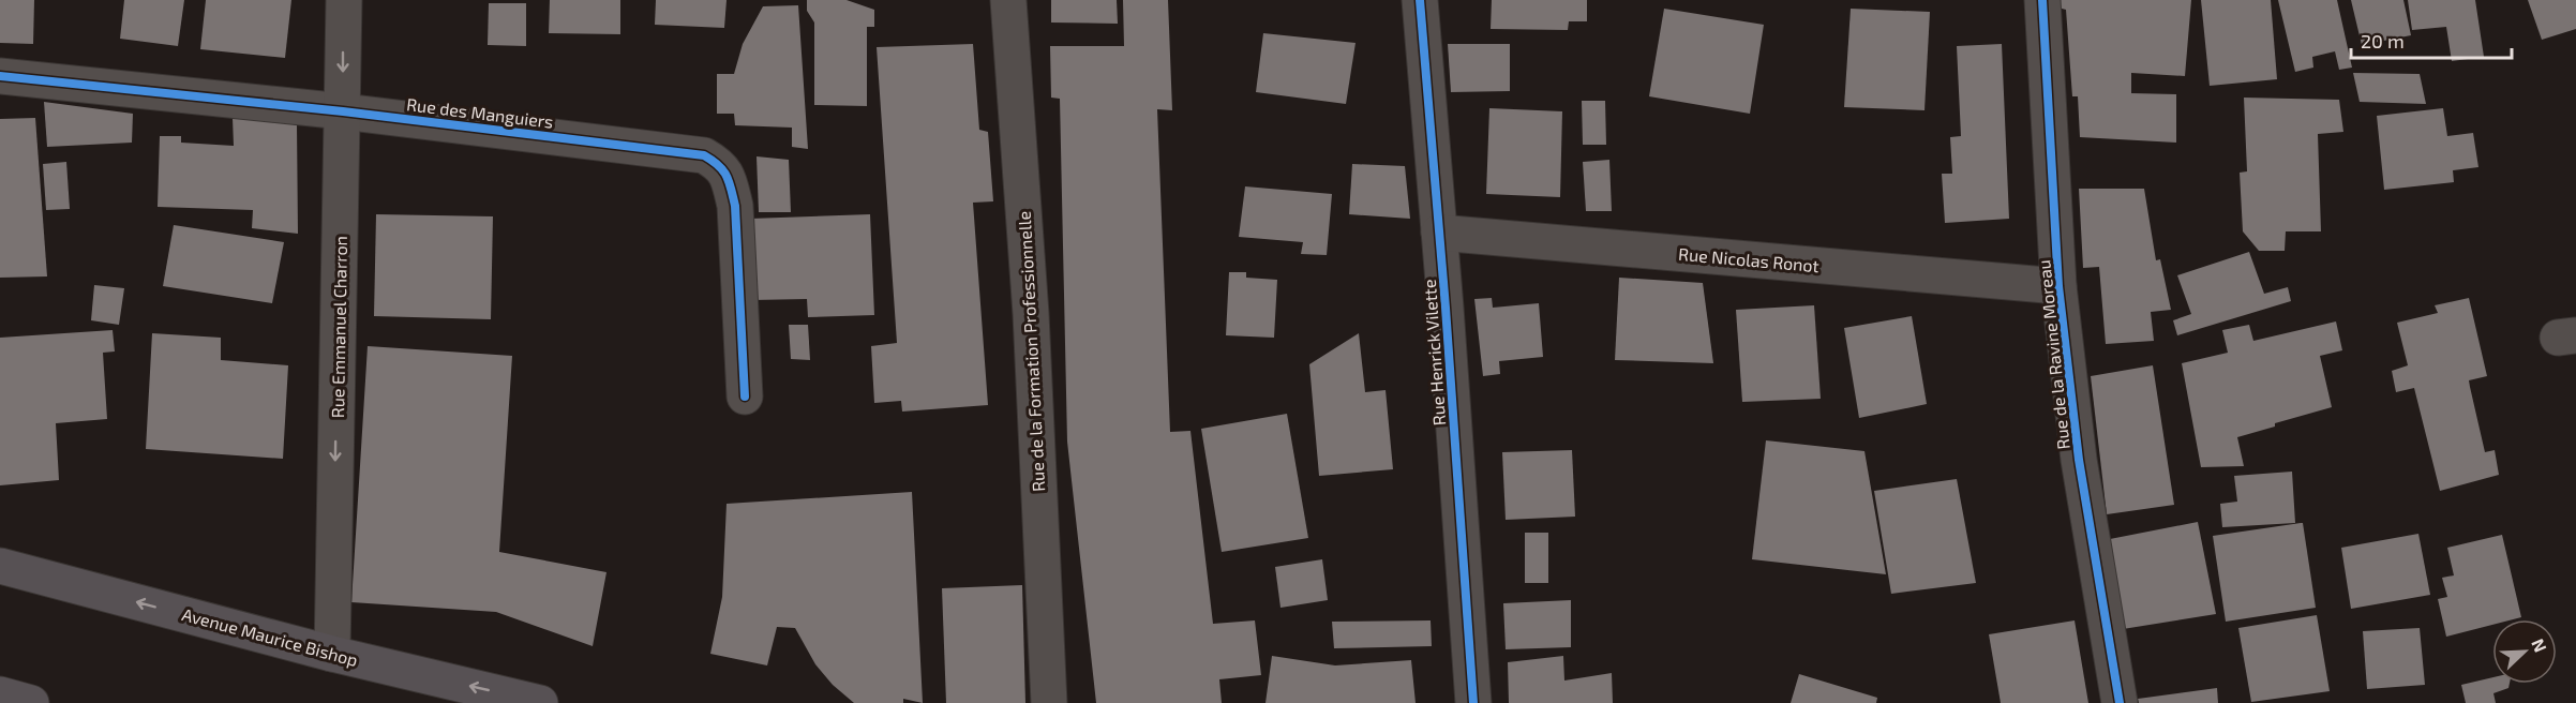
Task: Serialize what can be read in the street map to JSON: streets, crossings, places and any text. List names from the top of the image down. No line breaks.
{"streets":{"main road":["Avenue Maurice Bishop"],"street":["Rue des Manguiers","Rue Nicolas Ronot","Rue Emmanuel Charron","Rue de la Formation Professionnelle","Rue Henrick Vilette","Rue de la Ravine Moreau"]},"crossings":[["Rue des Manguiers","Rue Emmanuel Charron"],["Rue Nicolas Ronot","Rue Henrick Vilette"],["Rue Nicolas Ronot","Rue de la Ravine Moreau"],["Rue Emmanuel Charron","Avenue Maurice Bishop"]],"one_way":["Rue Emmanuel Charron","Avenue Maurice Bishop"],"scale_bar":"20 m","north":"top right"}
